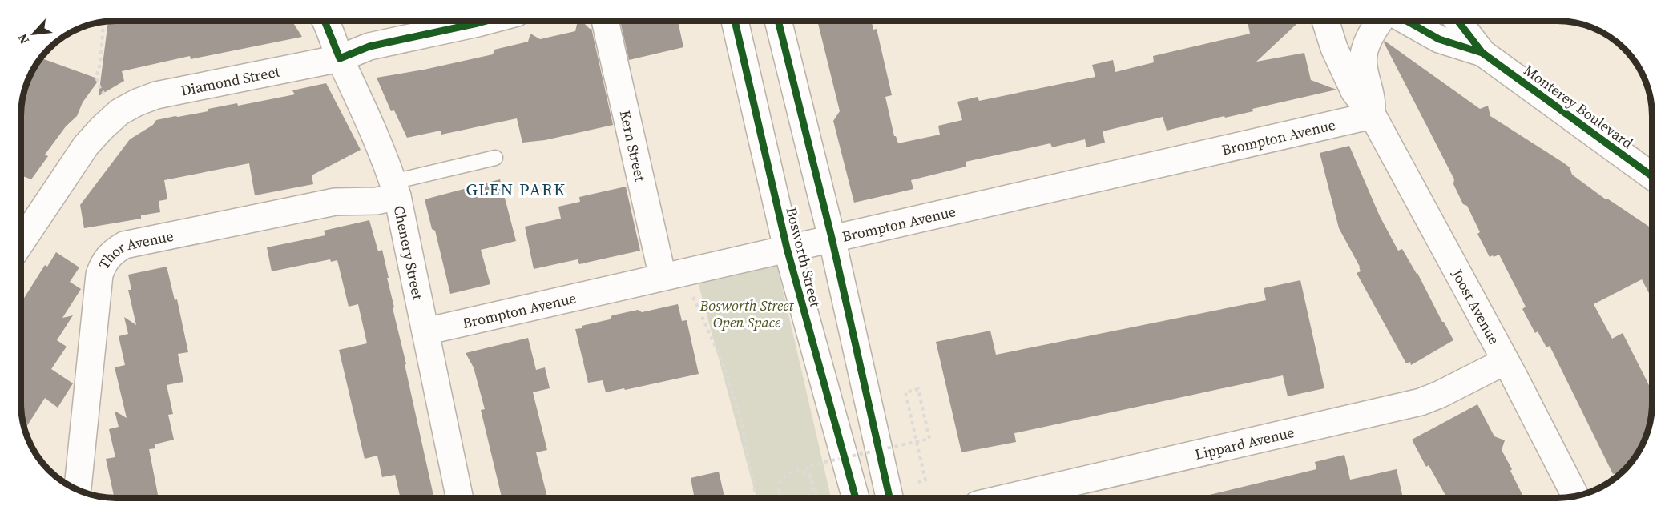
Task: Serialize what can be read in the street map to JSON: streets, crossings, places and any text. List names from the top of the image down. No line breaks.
{"streets":{"street":["Diamond Street","Monterey Boulevard","Brompton Avenue","Kern Street","Chenery Street","Thor Avenue","Bosworth Street","Joost Avenue","Lippard Avenue"]},"crossings":[["Diamond Street","Chenery Street"],["Brompton Avenue","Kern Street"],["Brompton Avenue","Chenery Street"],["Brompton Avenue","Bosworth Street"],["Brompton Avenue","Joost Avenue"],["Chenery Street","Thor Avenue"],["Joost Avenue","Lippard Avenue"]],"districts":["GLEN PARK"],"parks":["Bosworth Street Open Space"],"north":"bottom left"}
